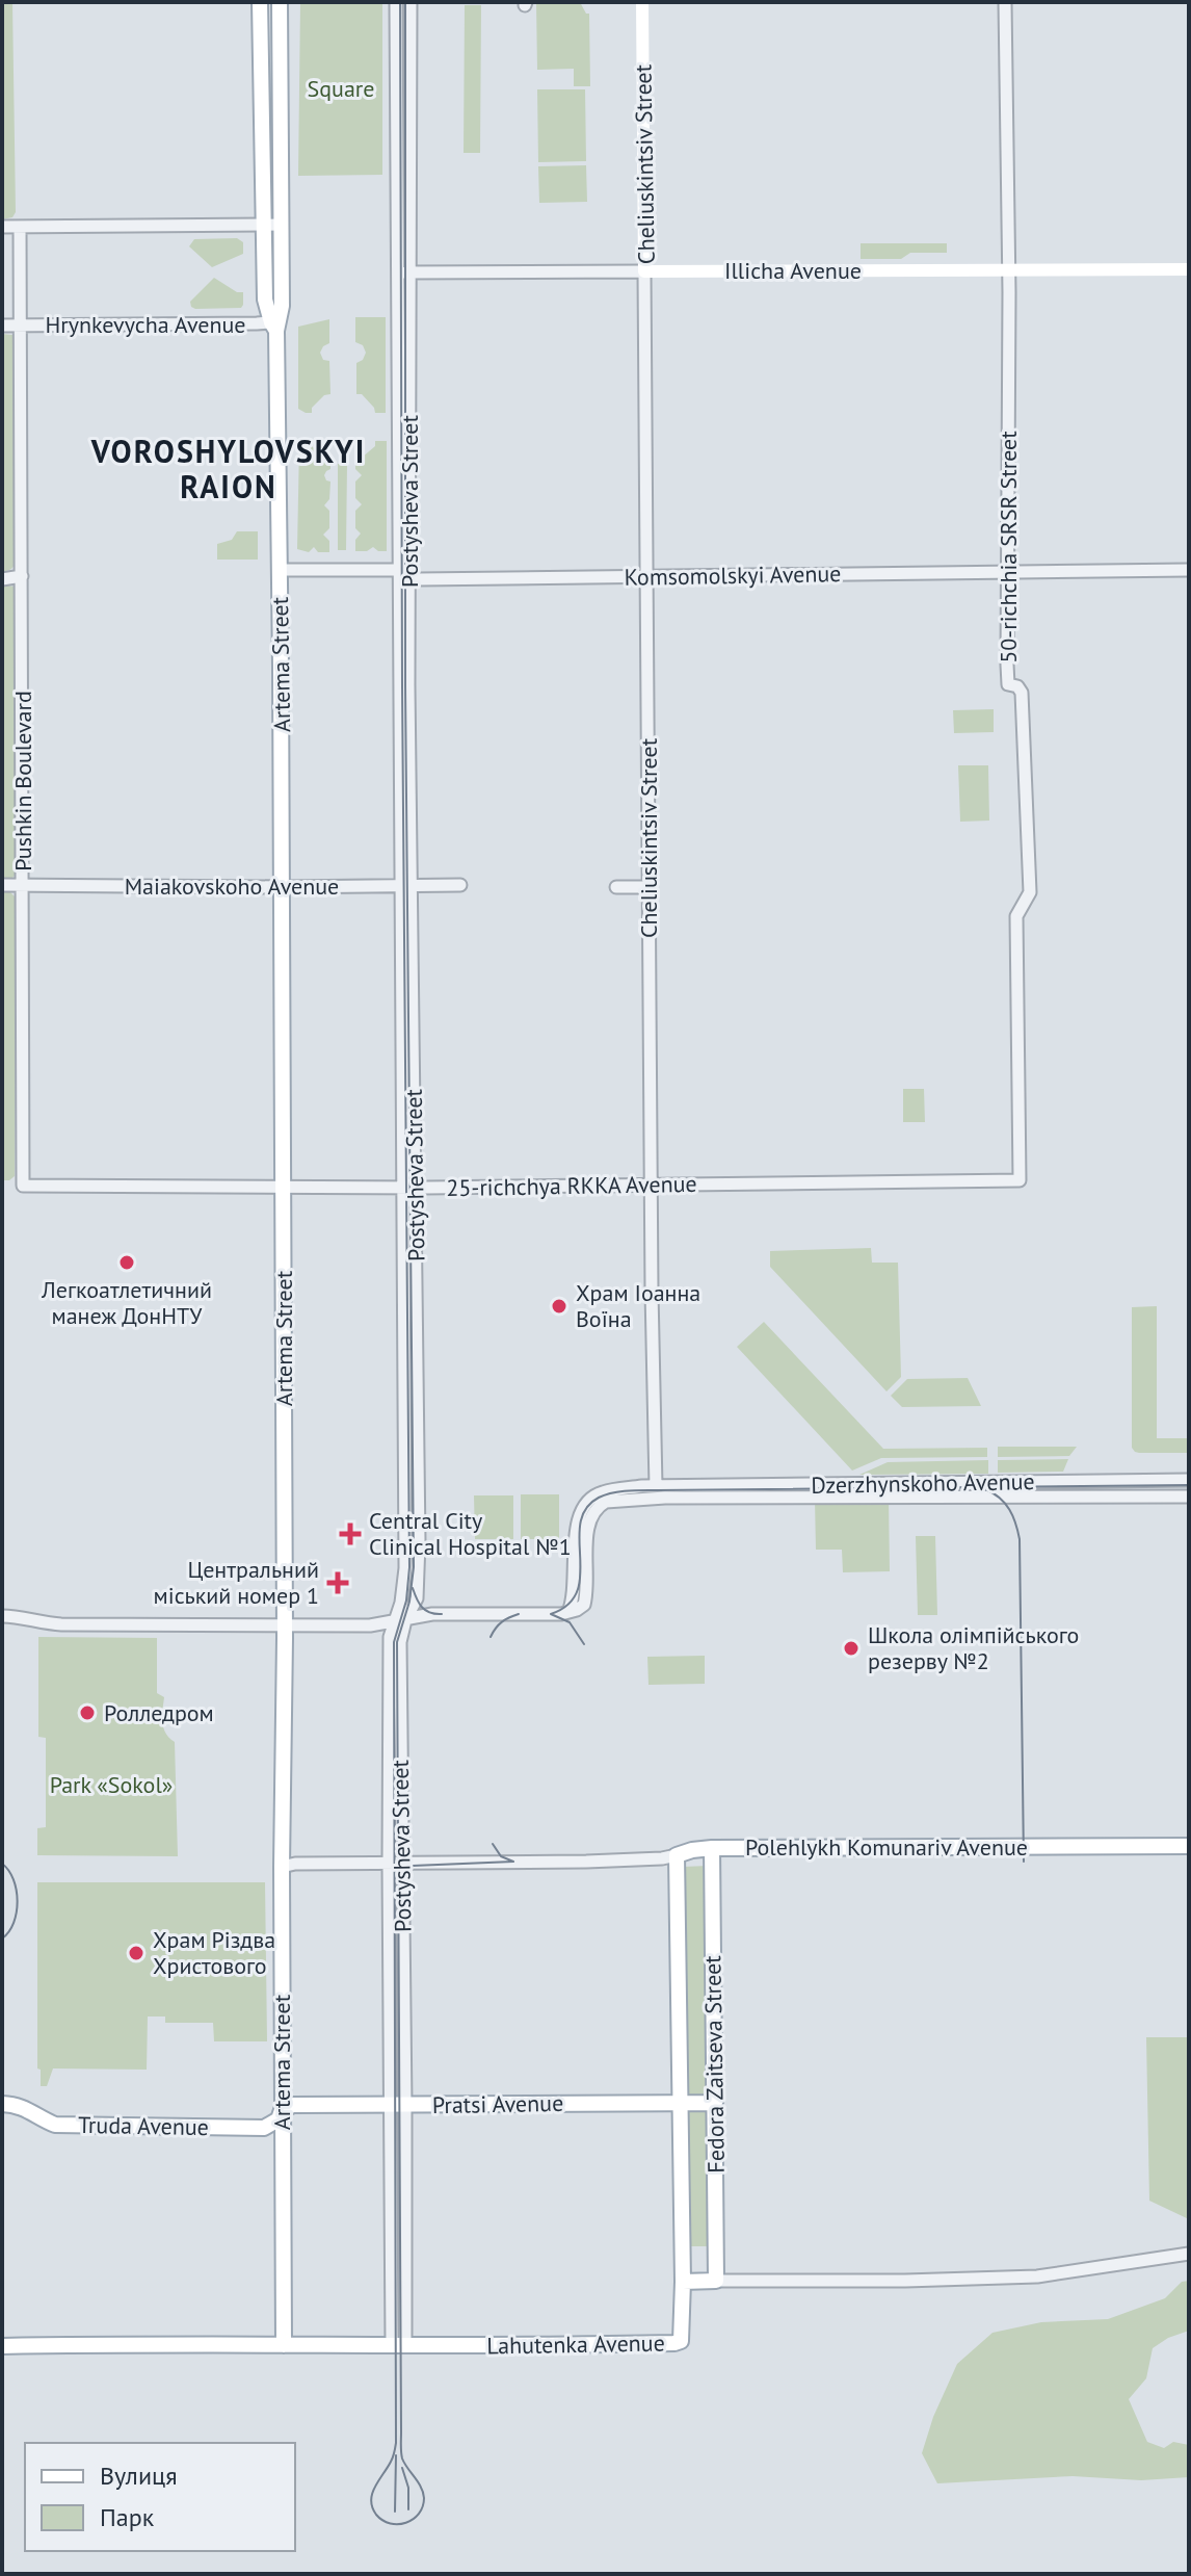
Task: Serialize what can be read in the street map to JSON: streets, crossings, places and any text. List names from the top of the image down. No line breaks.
{"streets":{"main road":["Cheliuskintsiv Street","Illicha Avenue","Artema Street","Polehlykh Komunariv Avenue","Fedora Zaitseva Street","Pratsi Avenue","Truda Avenue","Lahutenka Avenue"],"street":["Hrynkevycha Avenue","Postysheva Street","50-richchia SRSR Street","Komsomolskyi Avenue","Pushkin Boulevard","Maiakovskoho Avenue","25-richchya RKKA Avenue","Dzerzhynskoho Avenue"]},"crossings":[["Cheliuskintsiv Street","Illicha Avenue"],["Cheliuskintsiv Street","Komsomolskyi Avenue"],["Cheliuskintsiv Street","25-richchya RKKA Avenue"],["Cheliuskintsiv Street","Dzerzhynskoho Avenue"],["Illicha Avenue","Postysheva Street"],["Illicha Avenue","50-richchia SRSR Street"],["Hrynkevycha Avenue","Artema Street"],["Hrynkevycha Avenue","Pushkin Boulevard"],["Postysheva Street","Komsomolskyi Avenue"],["Postysheva Street","Maiakovskoho Avenue"],["Postysheva Street","25-richchya RKKA Avenue"],["Postysheva Street","Polehlykh Komunariv Avenue"],["Postysheva Street","Pratsi Avenue"],["Postysheva Street","Lahutenka Avenue"],["50-richchia SRSR Street","Komsomolskyi Avenue"],["50-richchia SRSR Street","25-richchya RKKA Avenue"],["Artema Street","Maiakovskoho Avenue"],["Artema Street","25-richchya RKKA Avenue"],["Artema Street","Pratsi Avenue"],["Artema Street","Truda Avenue"],["Artema Street","Lahutenka Avenue"],["Pushkin Boulevard","Maiakovskoho Avenue"],["Pushkin Boulevard","25-richchya RKKA Avenue"],["Polehlykh Komunariv Avenue","Fedora Zaitseva Street"],["Fedora Zaitseva Street","Pratsi Avenue"],["Fedora Zaitseva Street","Lahutenka Avenue"],["Pratsi Avenue","Truda Avenue"]],"districts":["VOROSHYLOVSKYI RAION"],"parks":["Square","Park «Sokol»"],"places":{"other":["Легкоатлетичний манеж ДонНТУ","Храм Іоанна Воїна","Школа олімпійського резерву №2","Ролледром","Храм Різдва Христового"],"health":["Central City Clinical Hospital №1","Центральний міський номер 1"]},"legend":["Вулиця","Парк"]}
